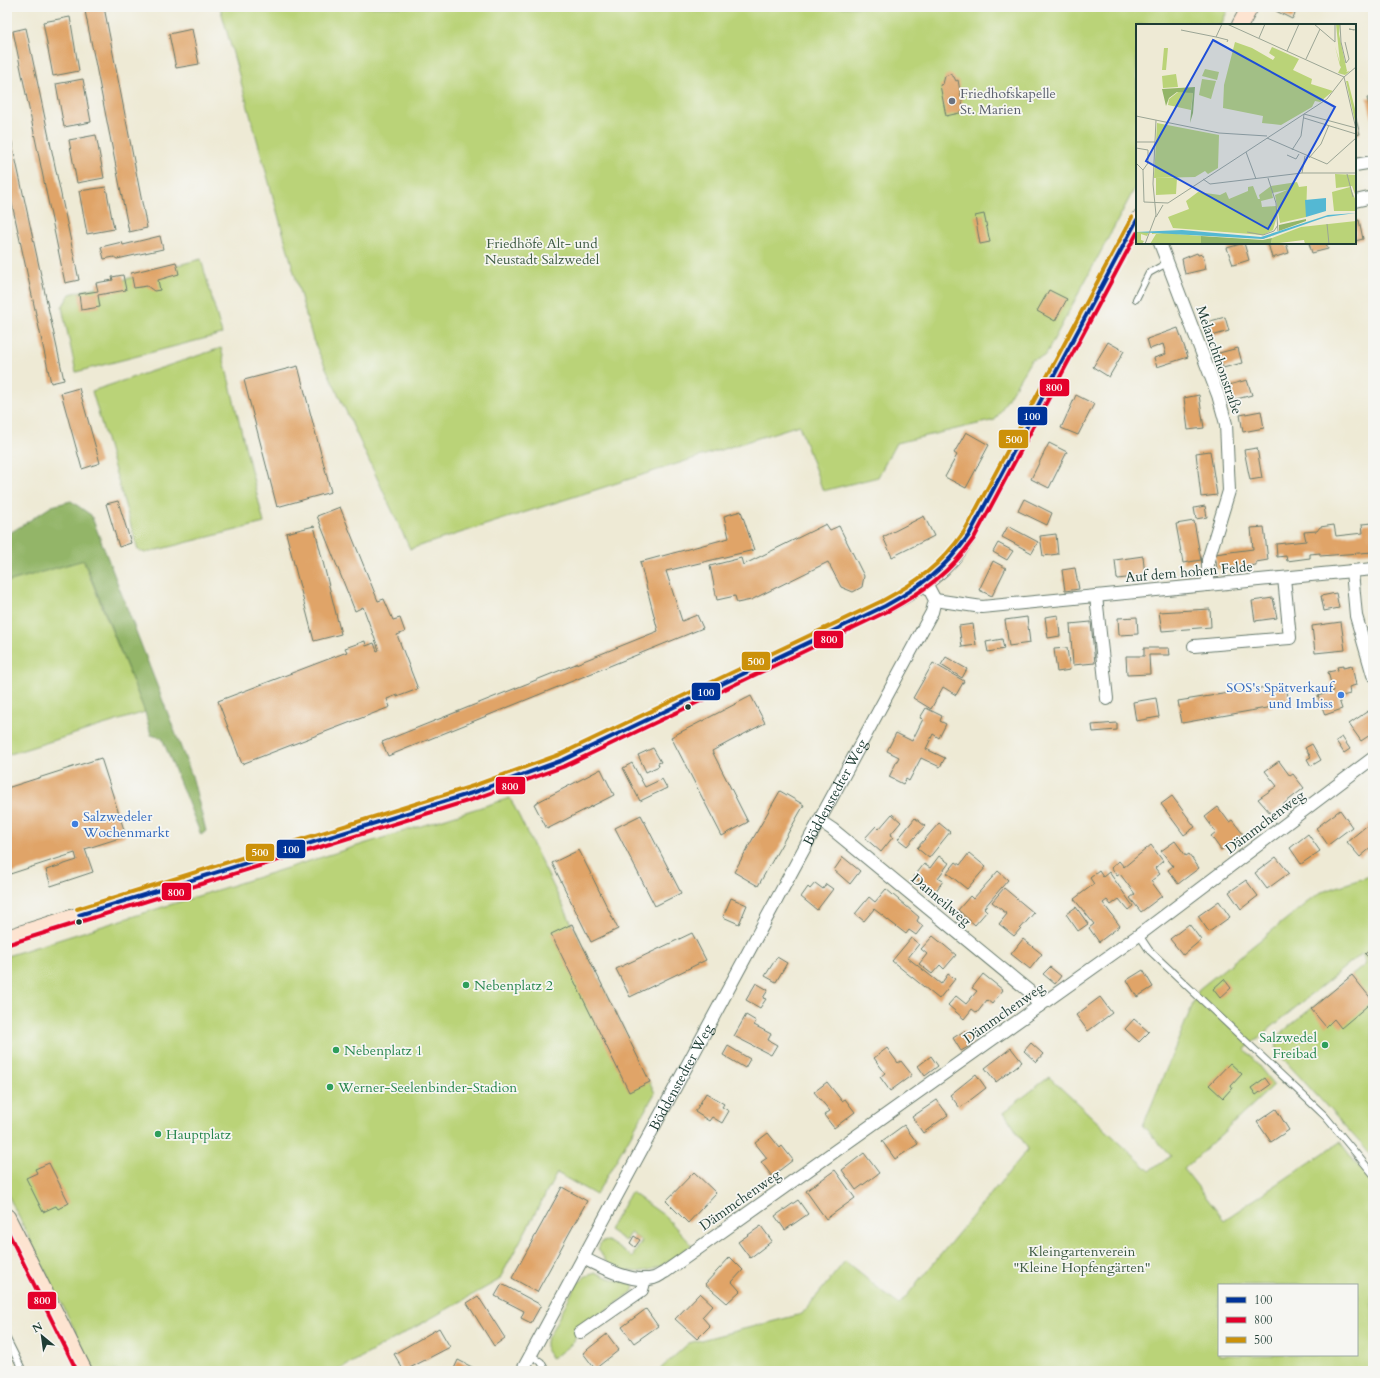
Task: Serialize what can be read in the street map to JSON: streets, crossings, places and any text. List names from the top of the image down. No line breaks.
{"streets":{"street":["Melanchthonstraße","Auf dem hohen Felde","Böddenstedter Weg","Dämmchenweg","Danneilweg"]},"crossings":[["Melanchthonstraße","Auf dem hohen Felde"],["Auf dem hohen Felde","Böddenstedter Weg"],["Böddenstedter Weg","Danneilweg"],["Dämmchenweg","Danneilweg"]],"parks":["Friedhöfe Alt- und Neustadt Salzwedel","Kleingartenverein \"Kleine Hopfengärten\""],"places":["Friedhofskapelle St. Marien","SOS's Spätverkauf und Imbiss","Salzwedeler Wochenmarkt","Nebenplatz 2","Salzwedel Freibad","Nebenplatz 1","Werner-Seelenbinder-Stadion","Hauptplatz"],"lines":["transit line 500","transit line 100","transit line 800"],"legend":["100","800","500"],"north":"top left"}
